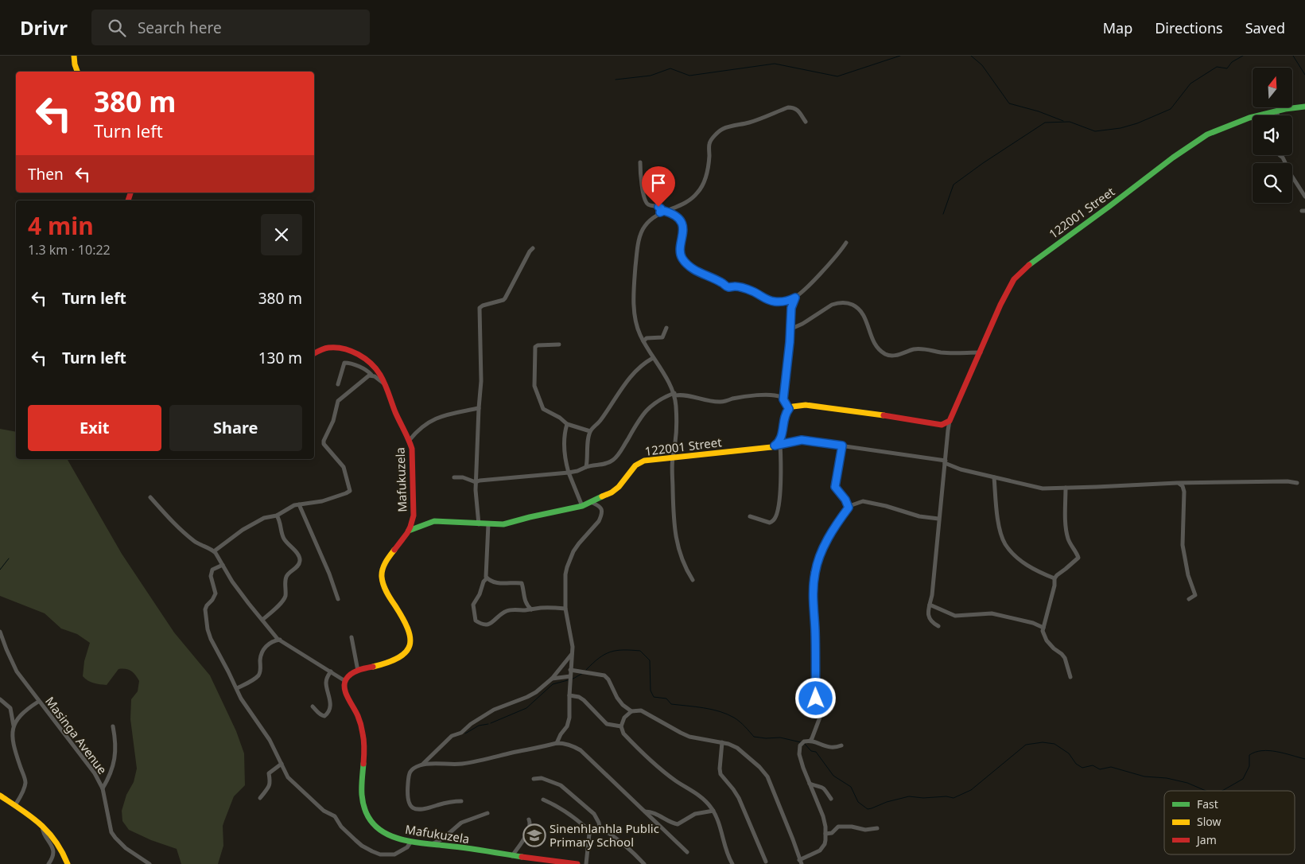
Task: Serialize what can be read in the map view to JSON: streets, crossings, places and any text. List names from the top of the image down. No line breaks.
{"streets":{"street":["122001 Street","Mafukuzela","Masinga Avenue"]},"crossings":[["122001 Street","Mafukuzela"]],"places":{"school or university":["Sinenhlanhla Public Primary School"]},"legend":["Fast","Slow","Jam"],"north":"top","page":{"header":"Drivr","search":"Search here","nav":["Map","Directions","Saved"],"turn":["380 m","Turn left"],"then":"Then","heading":["4 min","1.3 km · 10:22"],"list":[{"name":"Turn left","value":"380 m"},{"name":"Turn left","value":"130 m"}],"buttons":["Exit","Share"]}}
